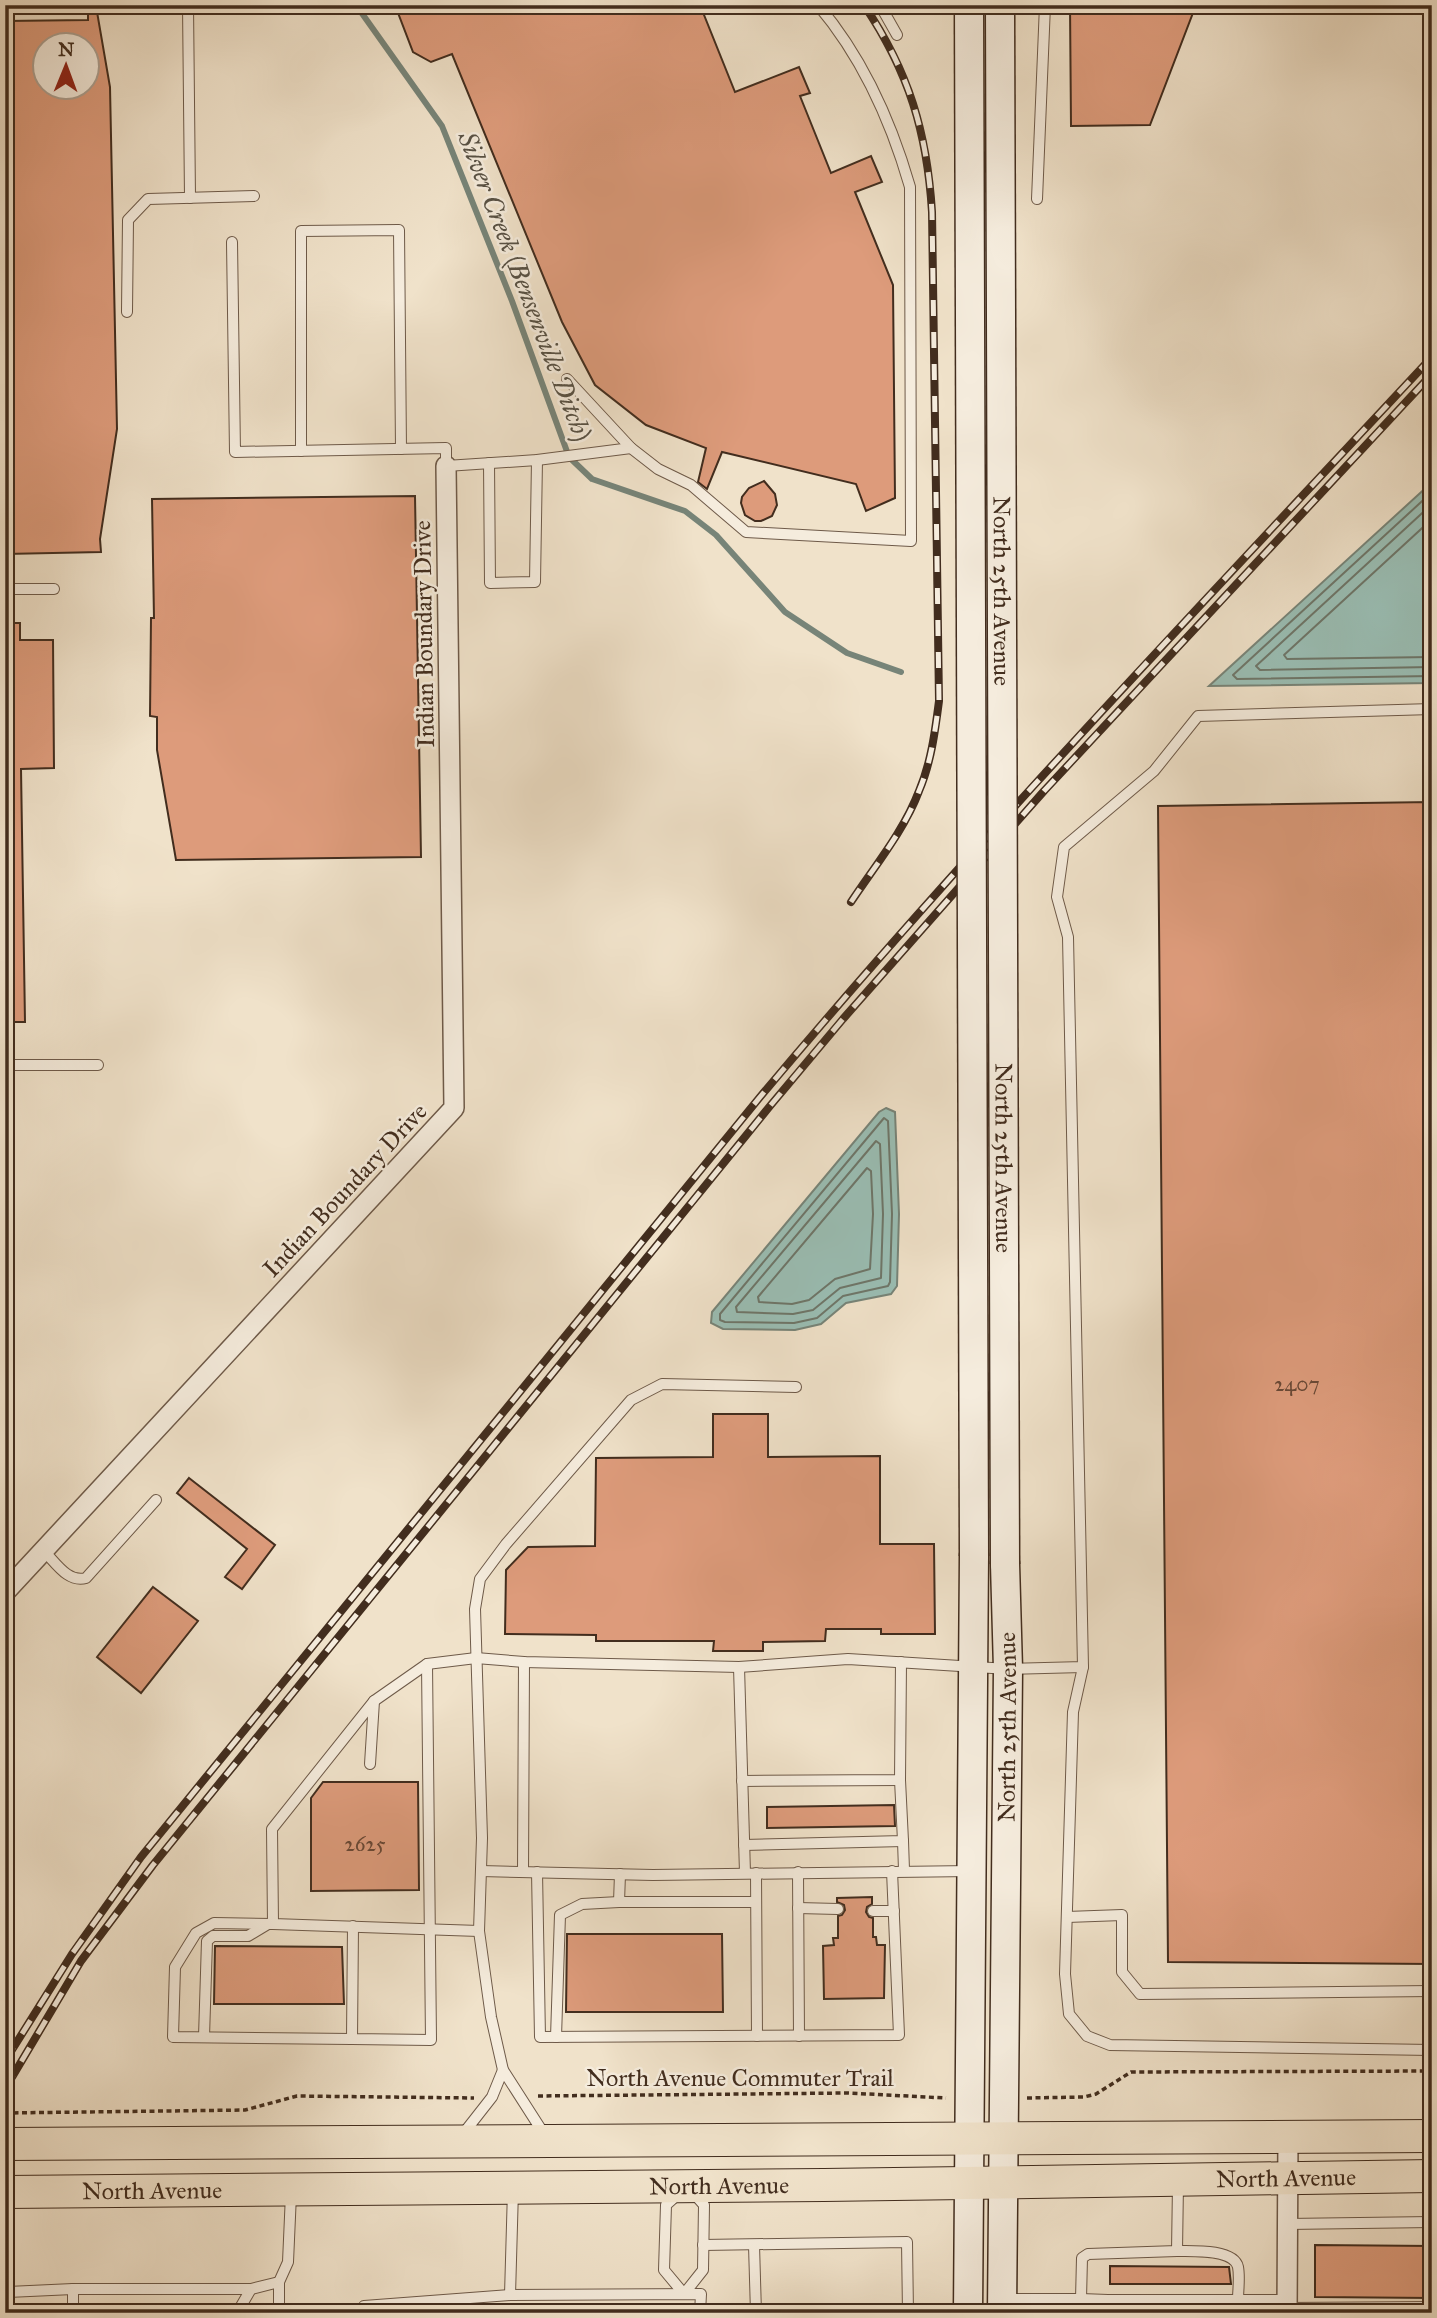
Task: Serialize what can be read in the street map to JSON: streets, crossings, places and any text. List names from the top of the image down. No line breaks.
{"streets":{"main road":["North 25th Avenue","North Avenue"],"street":["Indian Boundary Drive"],"path":["North Avenue Commuter Trail"]},"crossings":[["North 25th Avenue","North Avenue"]],"water":["Silver Creek (Bensenville Ditch)"],"house_numbers":["2407","2625"],"north":"top"}
